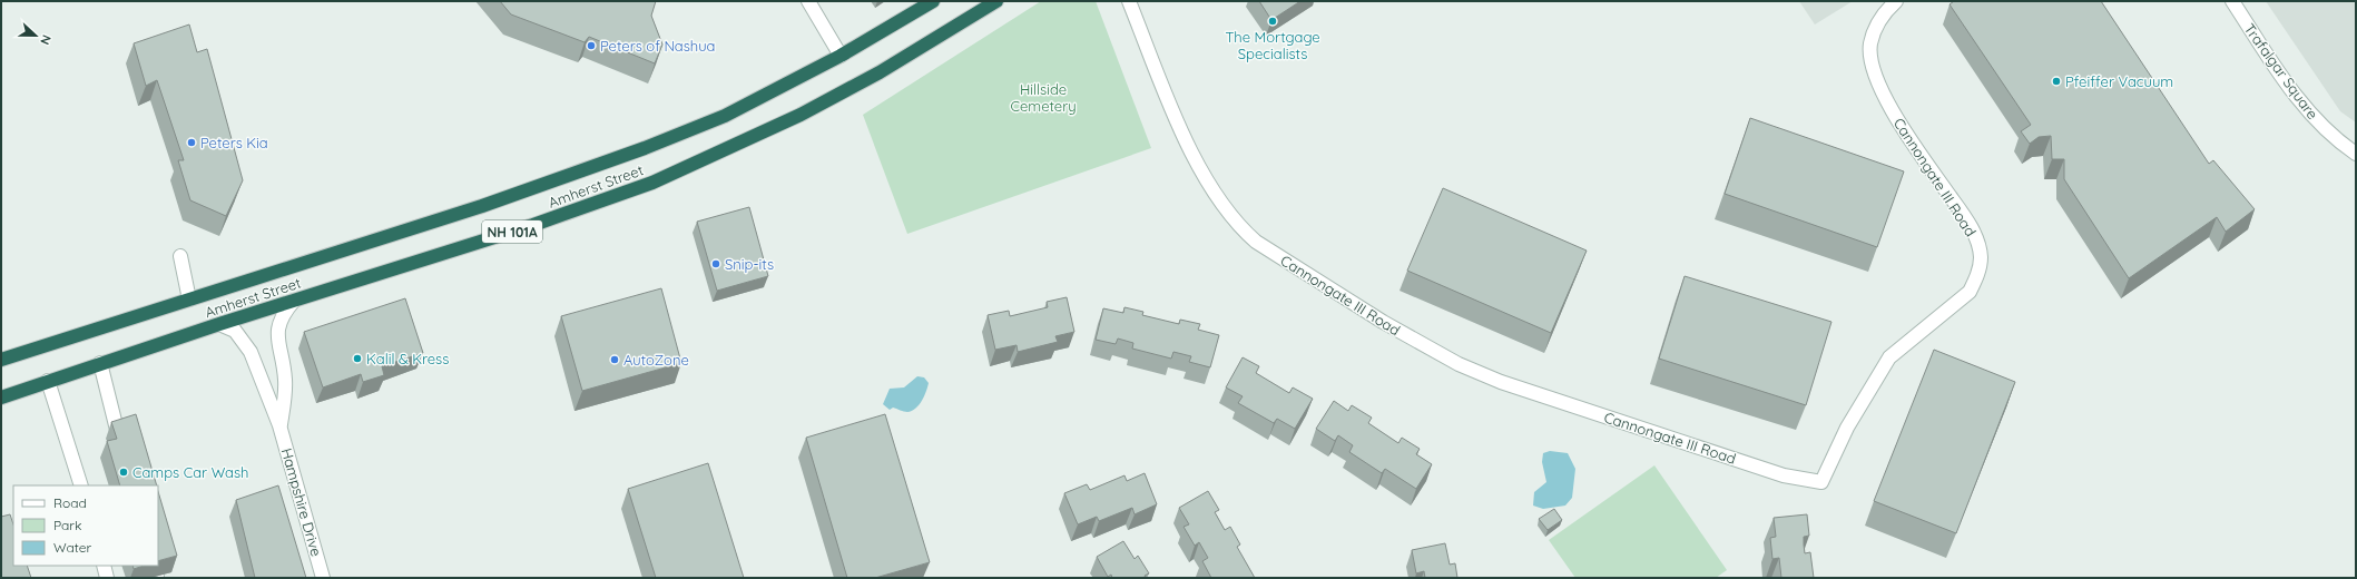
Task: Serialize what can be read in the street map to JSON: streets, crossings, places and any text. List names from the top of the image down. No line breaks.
{"streets":{"highway":["Amherst Street","NH 101A"],"street":["Trafalgar Square","Cannongate III Road","Hampshire Drive"]},"crossings":[["Amherst Street","Hampshire Drive"]],"parks":["Hillside Cemetery"],"places":["The Mortgage Specialists","Peters of Nashua","Pfeiffer Vacuum","Peters Kia","Snip-its","Kalil & Kress","AutoZone","Camps Car Wash"],"legend":["Road","Park","Water"],"north":"right"}
